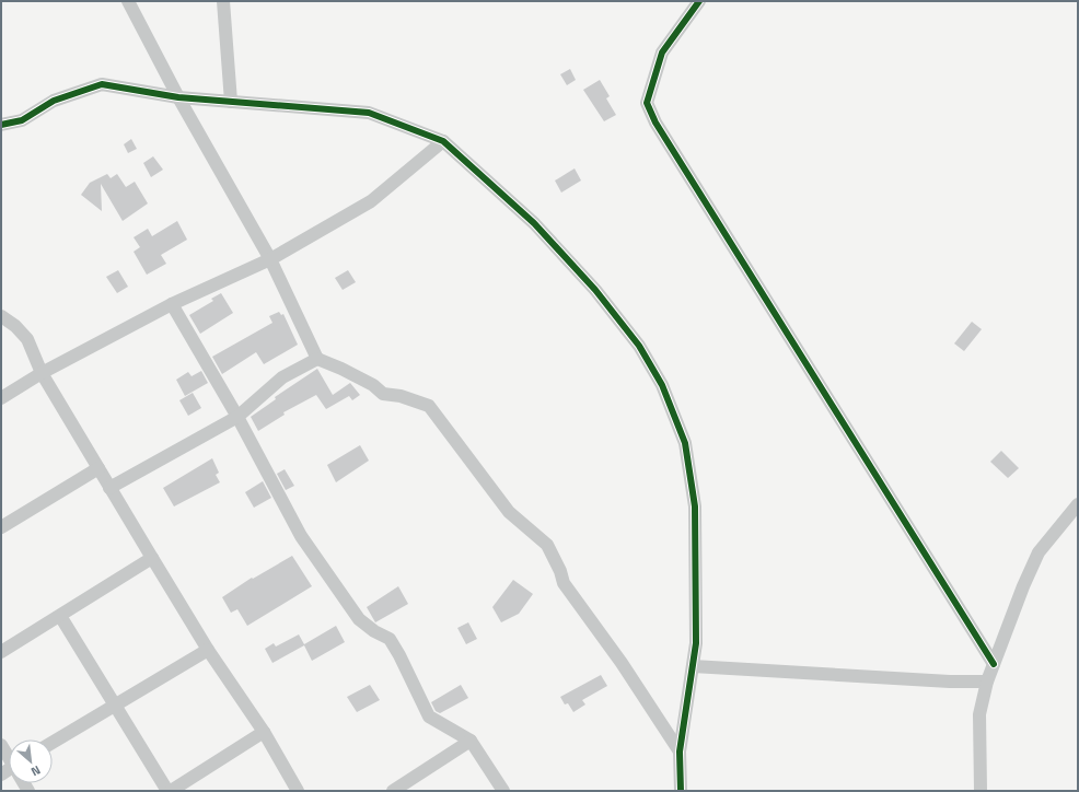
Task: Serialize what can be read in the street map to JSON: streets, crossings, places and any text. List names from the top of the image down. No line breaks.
{"north":"bottom right"}
